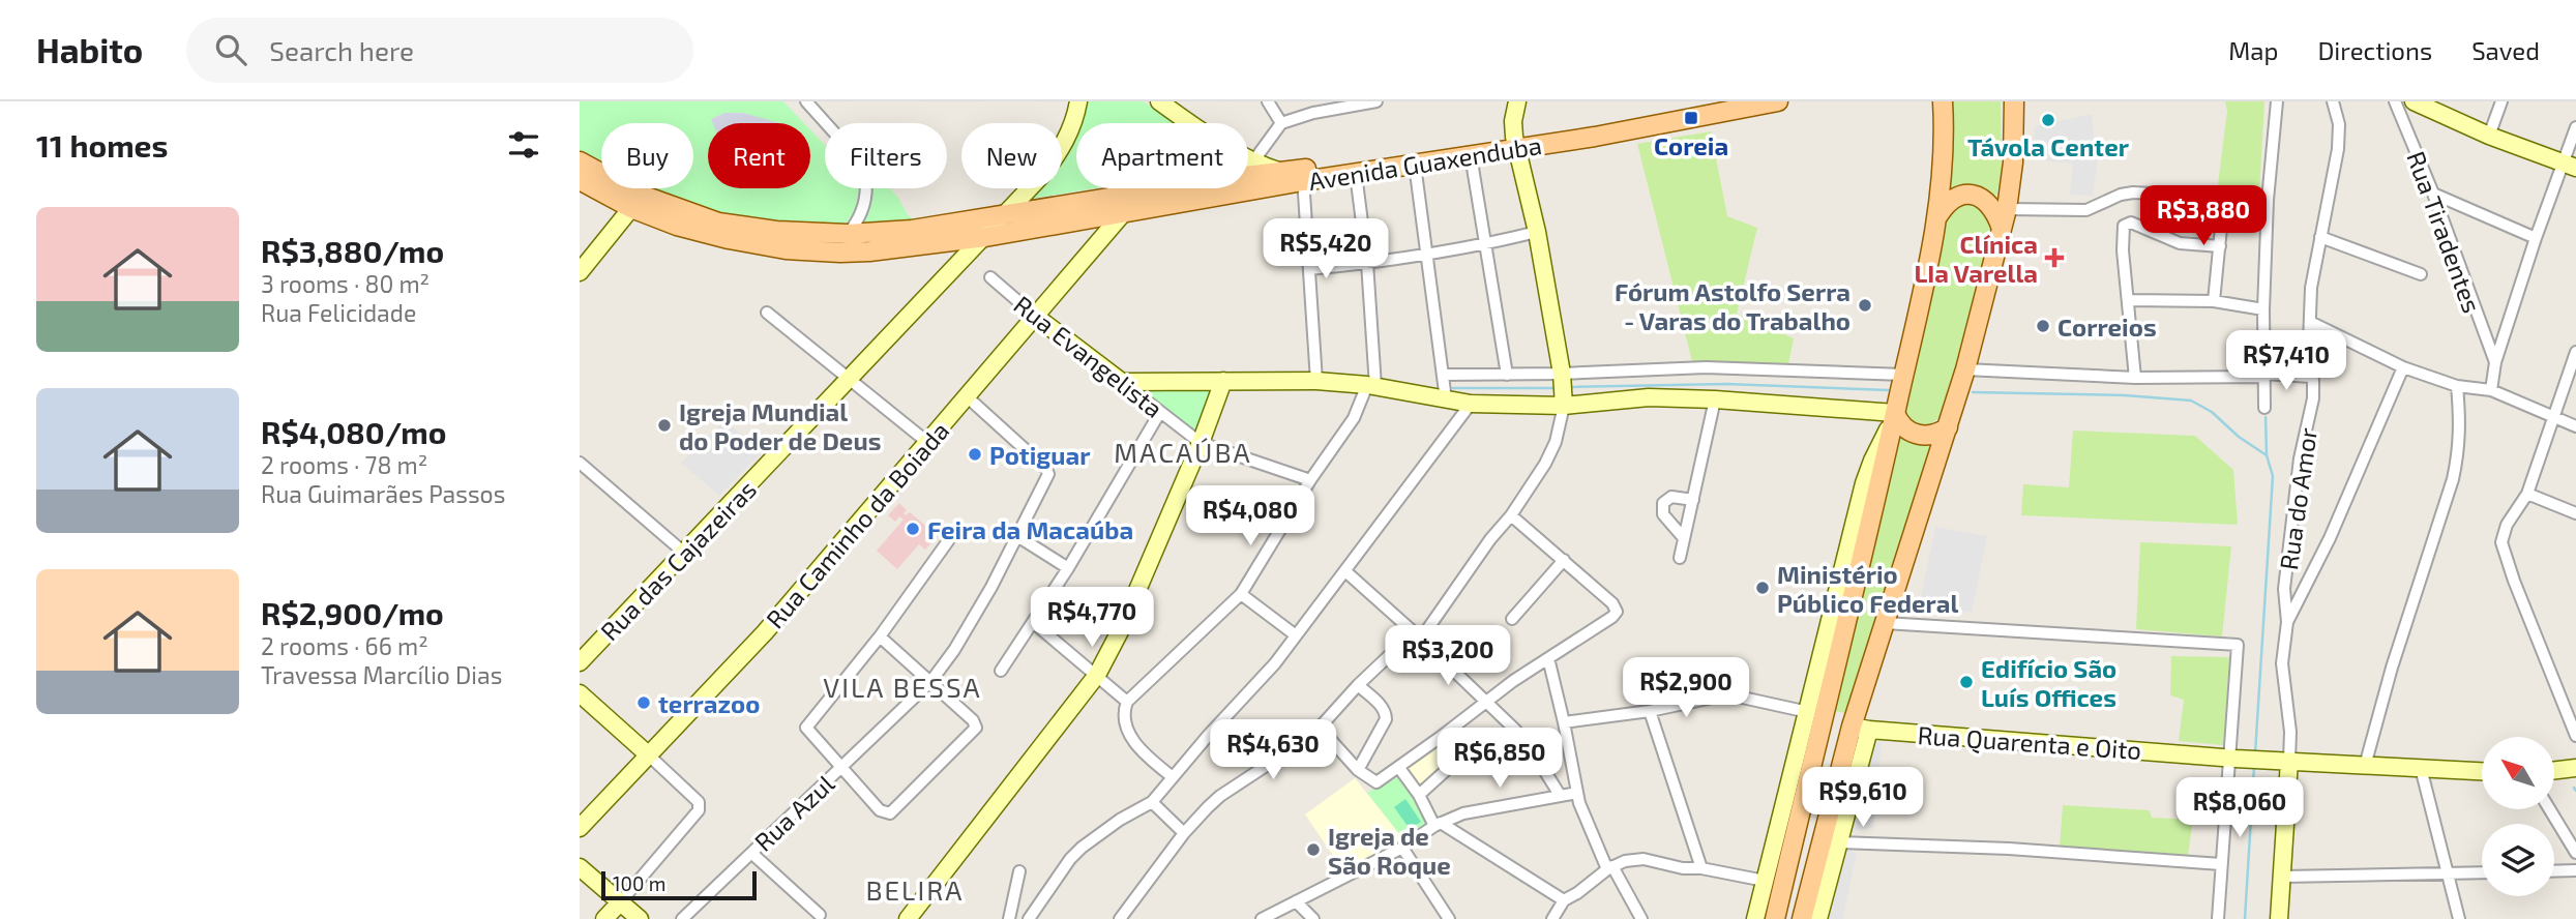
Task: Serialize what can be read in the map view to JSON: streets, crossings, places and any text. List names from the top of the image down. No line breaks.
{"streets":{"main road":["Avenida Guaxenduba"],"street":["Rua Tiradentes","Rua Evangelista","Rua do Amor","Rua Caminho da Boiada","Rua das Cajazeiras","Rua Quarenta e Oito","Rua Azul"]},"crossings":[["Avenida Guaxenduba","Rua Caminho da Boiada"],["Avenida Guaxenduba","Rua das Cajazeiras"],["Rua Evangelista","Rua Caminho da Boiada"],["Rua Caminho da Boiada","Rua Azul"]],"districts":["MACAÚBA","VILA BESSA","BELIRA"],"places":{"transit":["Coreia"],"other":["Távola Center","Fórum Astolfo Serra - Varas do Trabalho","Correios","Igreja Mundial do Poder de Deus","Potiguar","Feira da Macaúba","Ministério Público Federal","Edifício São Luís Offices","terrazoo","Igreja de São Roque"],"health":["Clínica LIa Varella"]},"scale_bar":"100 m","north":"top left","page":{"header":"Habito","search":"Search here","nav":["Map","Directions","Saved"],"heading":"11 homes","chip":["Buy","Rent","Filters","New","Apartment"],"price":["R$3,880","R$5,420","R$7,410","R$4,080","R$4,770","R$3,200","R$2,900","R$4,630","R$6,850","R$9,610","R$8,060"],"list":[{"name":"R$3,880/mo","note":"3 rooms · 80 m² · Rua Felicidade"},{"name":"R$4,080/mo","note":"2 rooms · 78 m² · Rua Guimarães Passos"},{"name":"R$2,900/mo","note":"2 rooms · 66 m² · Travessa Marcílio Dias"}],"scale":"100 m"}}
